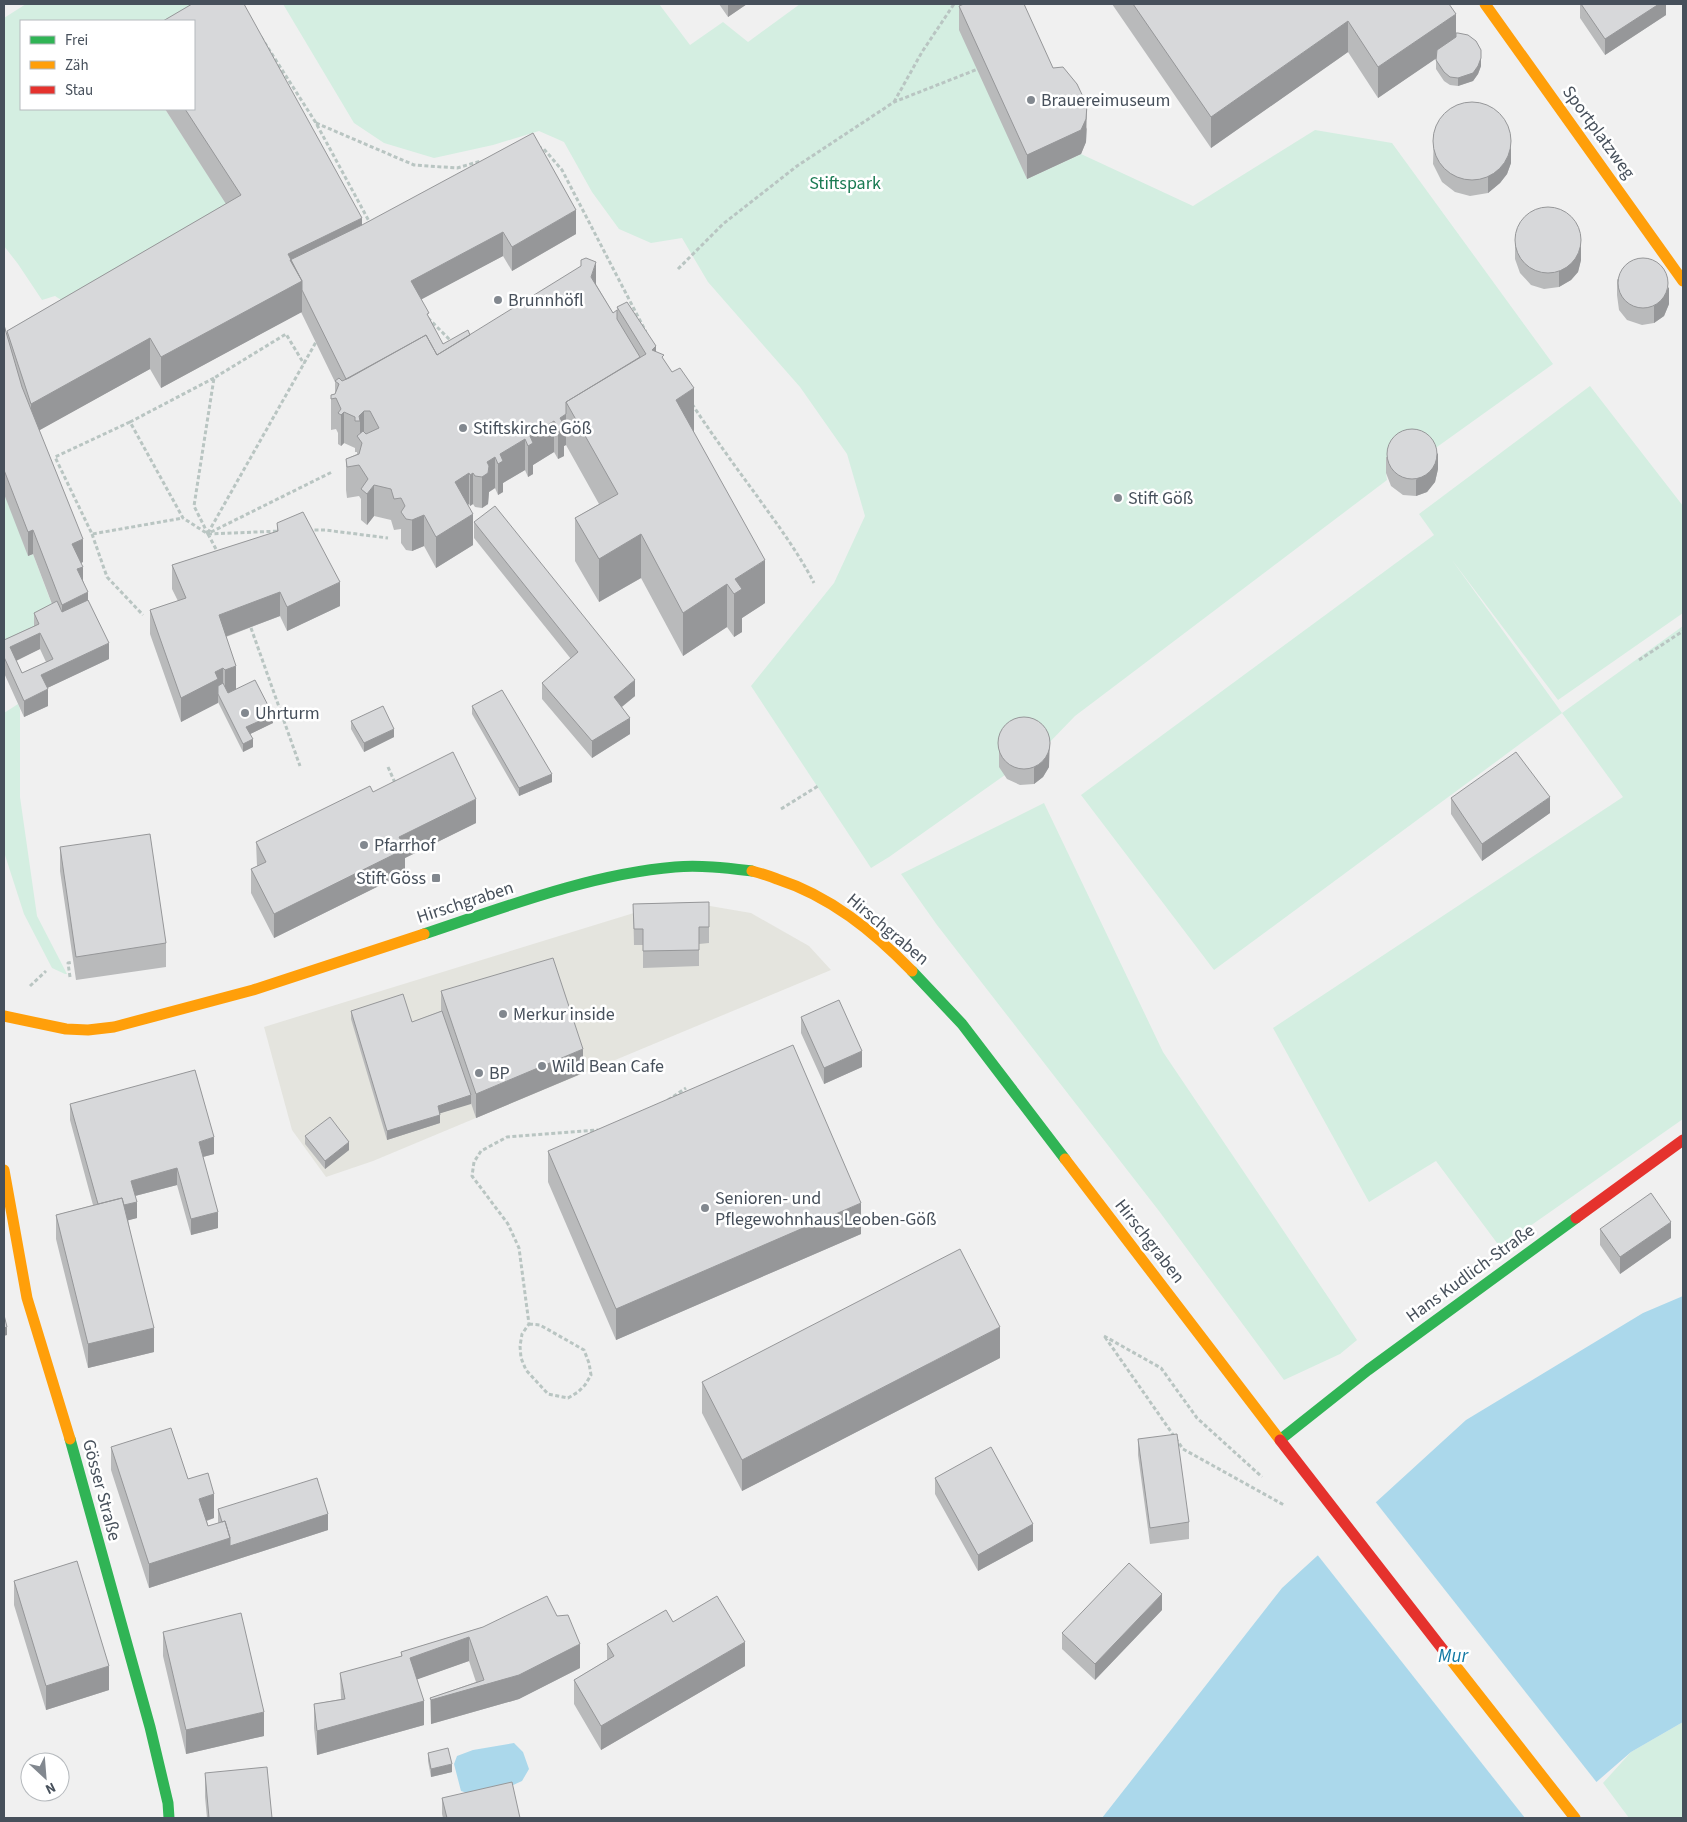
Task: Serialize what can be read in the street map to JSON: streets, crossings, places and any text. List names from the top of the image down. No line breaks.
{"streets":{"main road":["Sportplatzweg","Hirschgraben","Hans Kudlich-Straße","Gösser Straße"]},"crossings":[["Hirschgraben","Hans Kudlich-Straße"]],"water":["Mur"],"parks":["Stiftspark"],"places":{"other":["Brauereimuseum","Brunnhöfl","Stiftskirche Göß","Stift Göß","Uhrturm","Pfarrhof","Merkur inside","Wild Bean Cafe","BP","Senioren- und Pflegewohnhaus Leoben-Göß"],"transit":["Stift Göss"]},"legend":["Frei","Zäh","Stau"],"north":"bottom right"}
